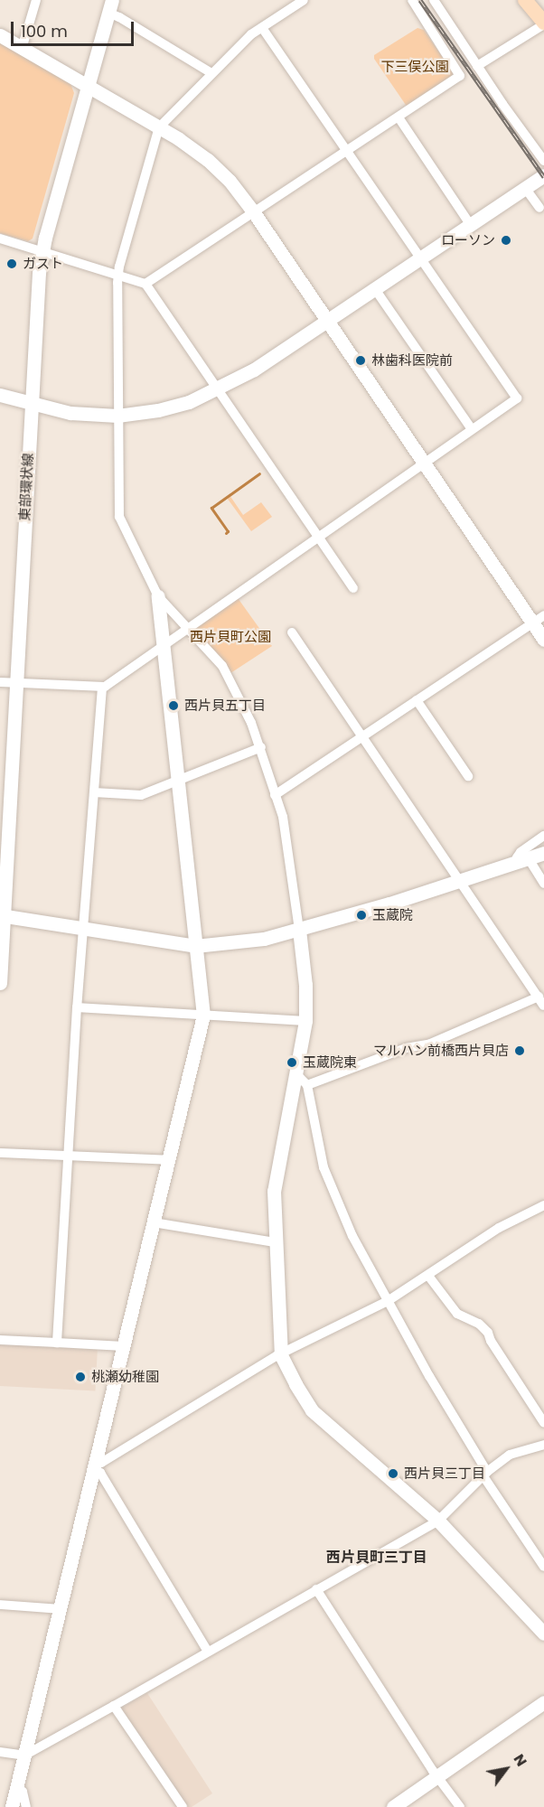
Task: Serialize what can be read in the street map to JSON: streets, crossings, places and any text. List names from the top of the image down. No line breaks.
{"streets":{"street":["東部環状線"]},"districts":["西片貝町三丁目"],"parks":["下三俣公園","西片貝町公園"],"places":["ローソン","ガスト","林歯科医院前","西片貝五丁目","玉蔵院","マルハン前橋西片貝店","玉蔵院東","桃瀬幼稚園","西片貝三丁目"],"scale_bar":"100 m","north":"top right"}
